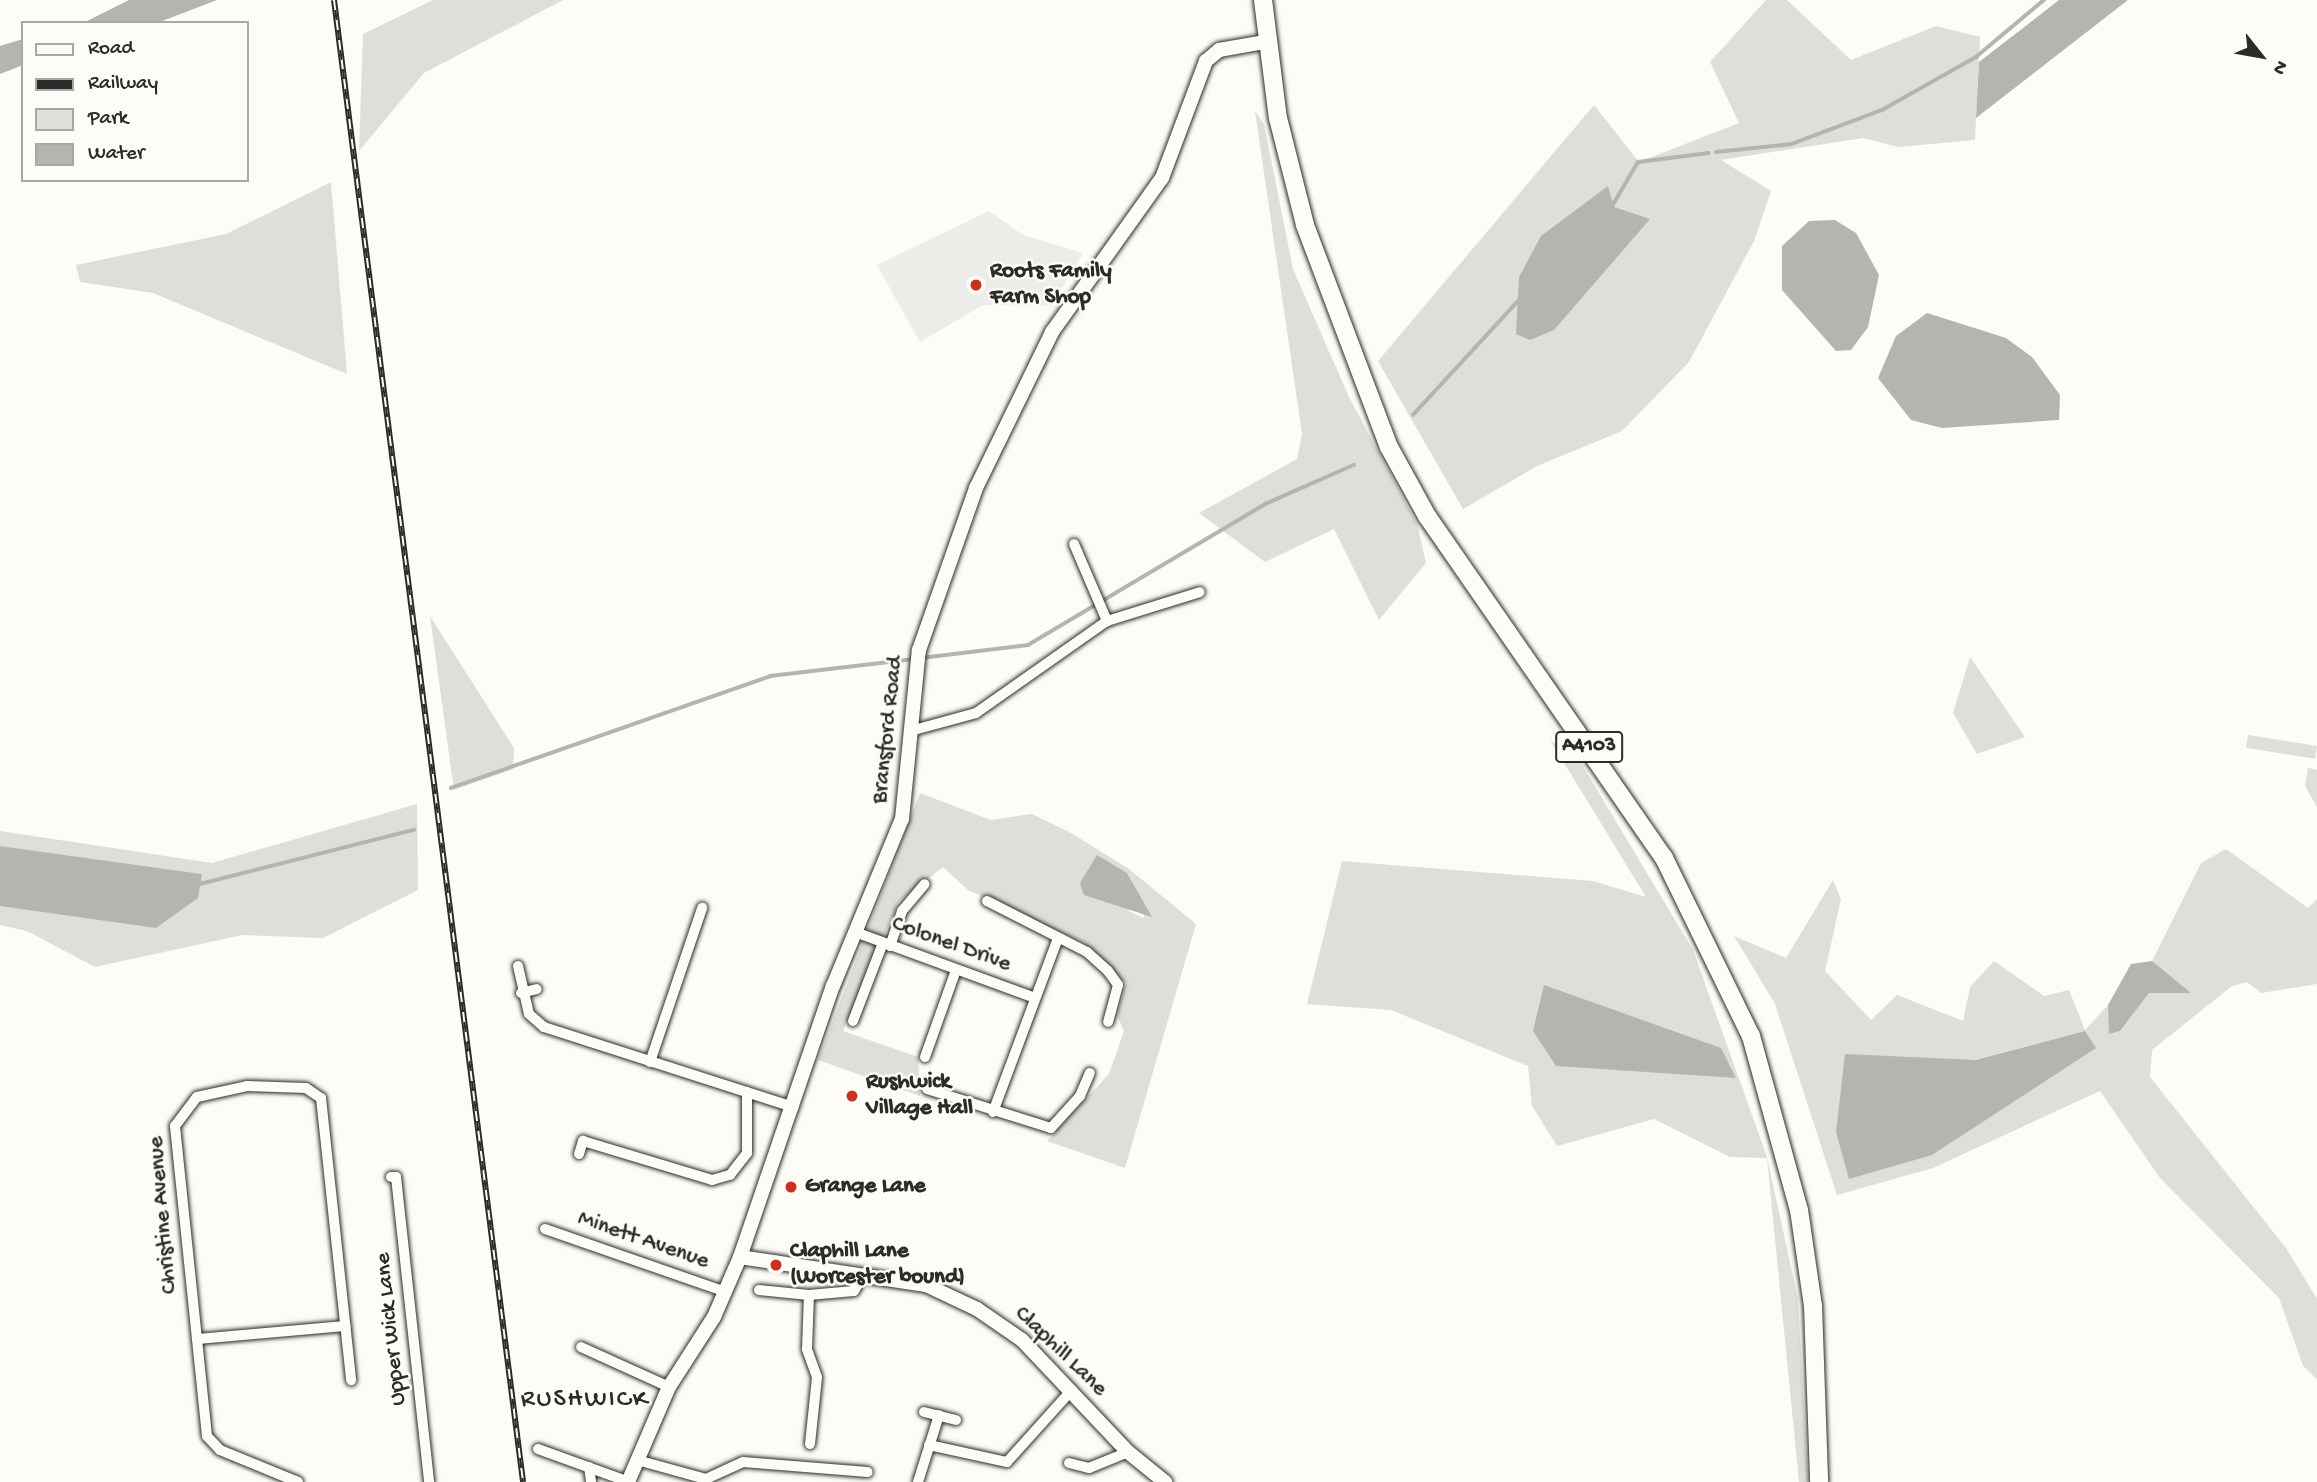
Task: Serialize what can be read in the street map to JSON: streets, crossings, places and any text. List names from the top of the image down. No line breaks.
{"streets":{"highway":["A4103"],"street":["Bransford Road","Colonel Drive","Christine Avenue","Minett Avenue","Upper Wick Lane","Claphill Lane"]},"crossings":[["Bransford Road","A4103"],["Bransford Road","Colonel Drive"],["Bransford Road","Minett Avenue"],["Bransford Road","Claphill Lane"]],"districts":["RUSHWICK"],"places":["Roots Family Farm Shop","Rushwick Village Hall","Grange Lane","Claphill Lane (Worcester bound)"],"legend":["Road","Railway","Park","Water"],"north":"bottom right"}
